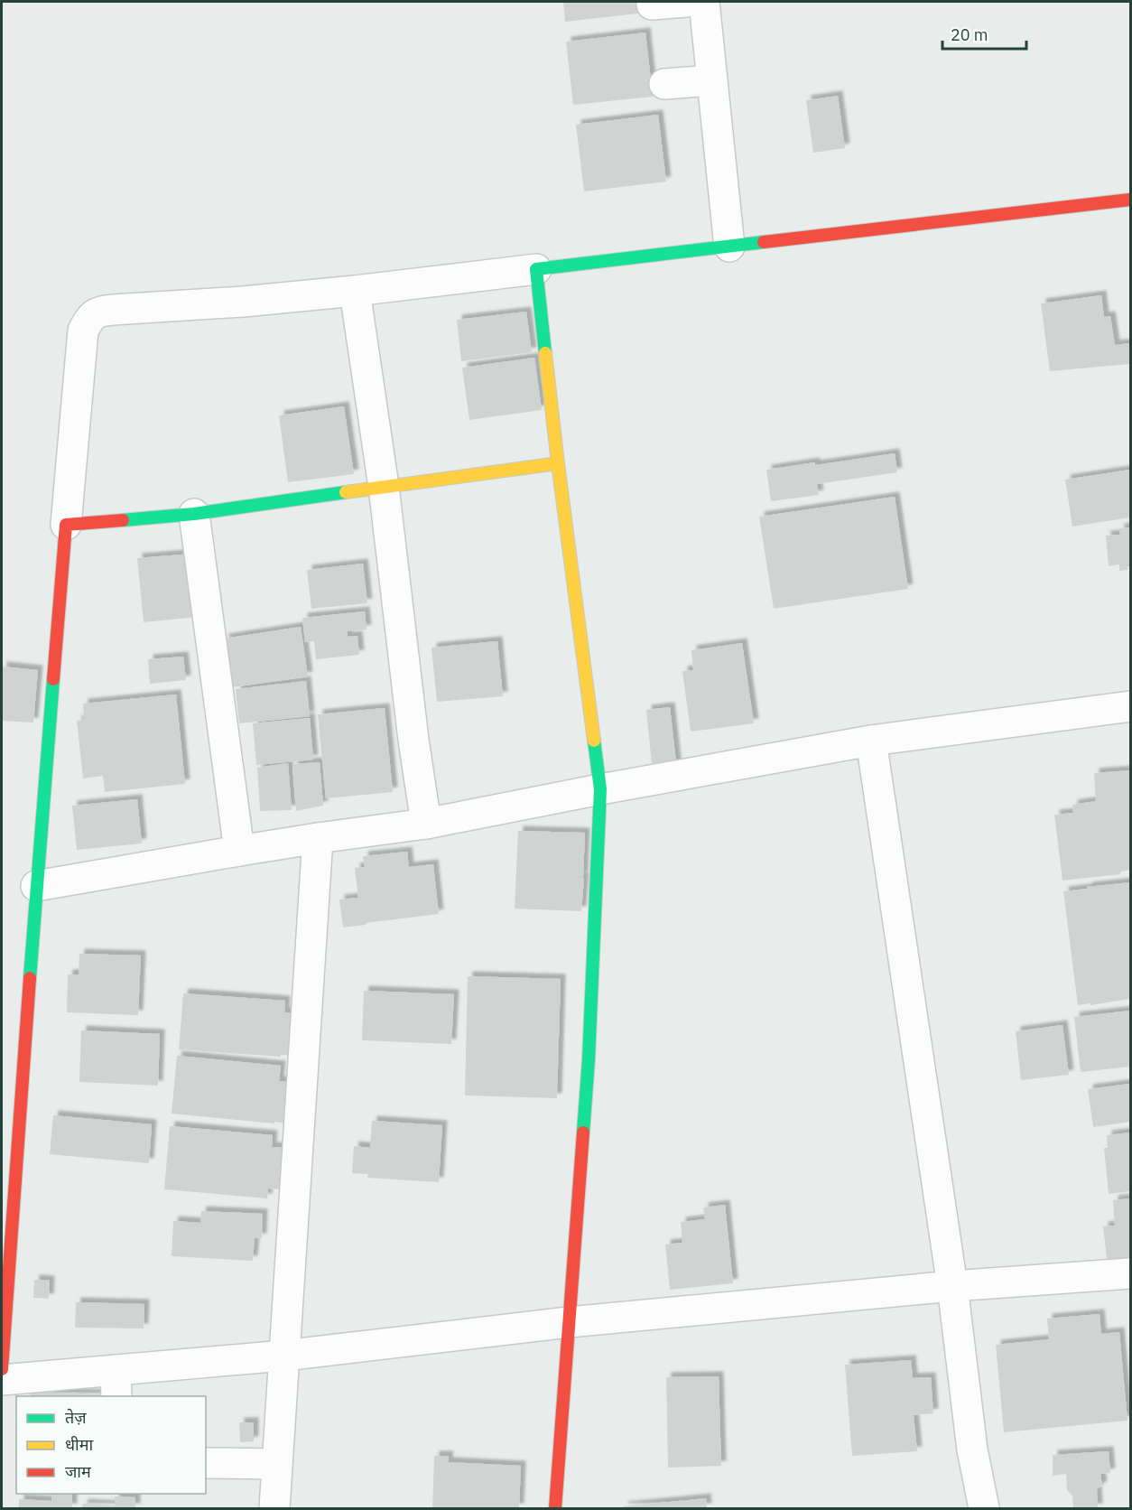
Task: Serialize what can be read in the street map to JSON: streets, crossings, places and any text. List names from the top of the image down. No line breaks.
{"legend":["तेज़","धीमा","जाम"],"scale_bar":"20 m"}
